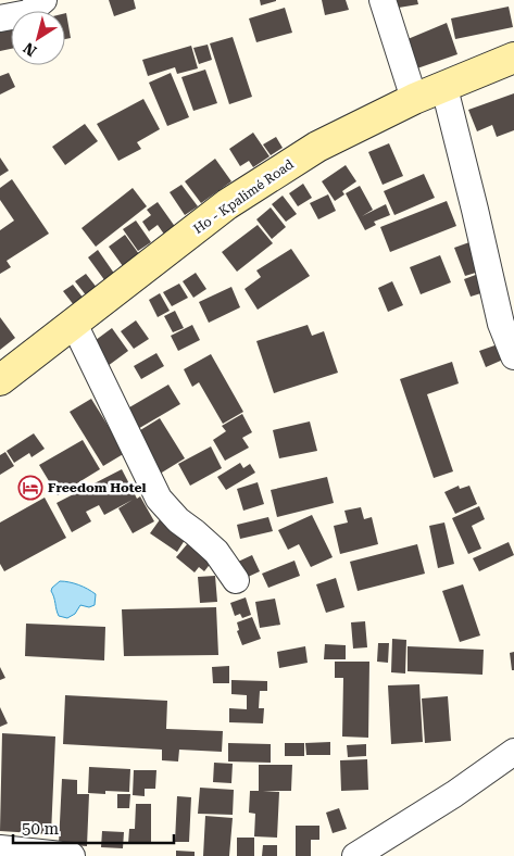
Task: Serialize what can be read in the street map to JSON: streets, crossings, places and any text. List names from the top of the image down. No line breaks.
{"streets":{"main road":["Ho - Kpalimé Road"]},"places":{"hotel":["Freedom Hotel"]},"scale_bar":"50 m","north":"bottom left"}
